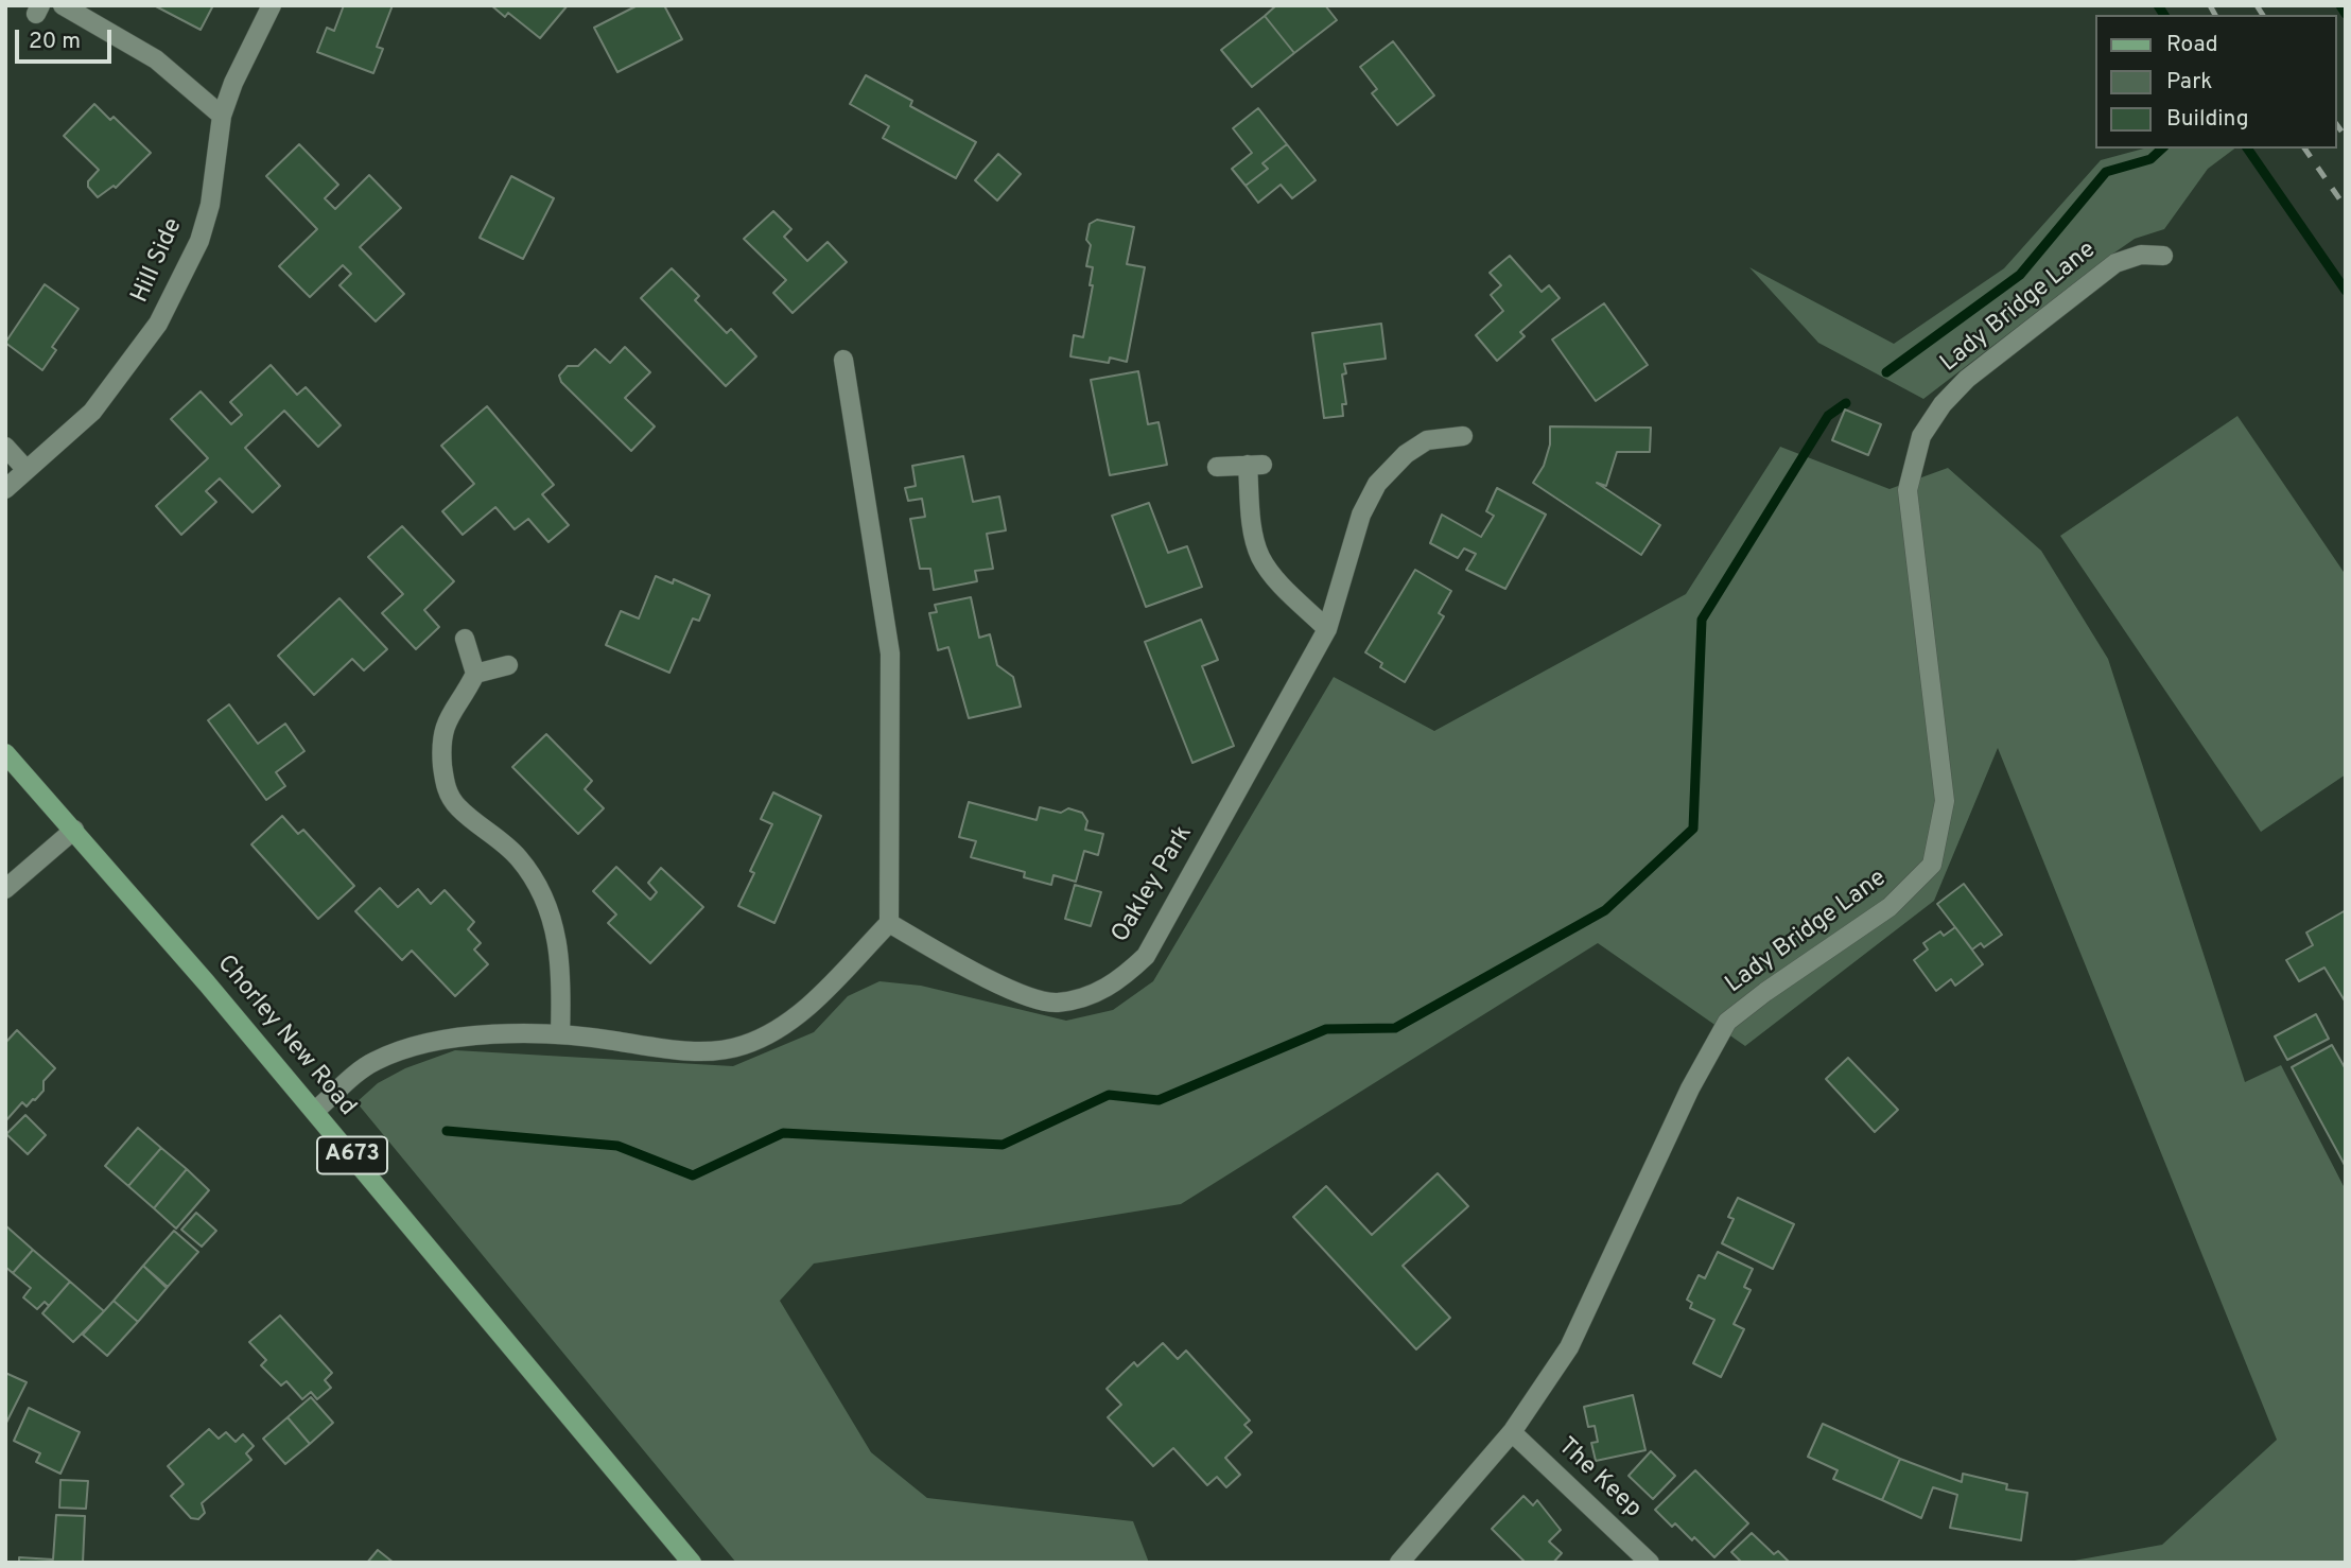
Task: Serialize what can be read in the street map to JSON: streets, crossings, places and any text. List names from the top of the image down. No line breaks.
{"streets":{"main road":["Chorley New Road","A673"],"street":["Hill Side","Lady Bridge Lane","Oakley Park","The Keep"]},"crossings":[["Lady Bridge Lane","The Keep"]],"legend":["Road","Park","Building"],"scale_bar":"20 m"}
